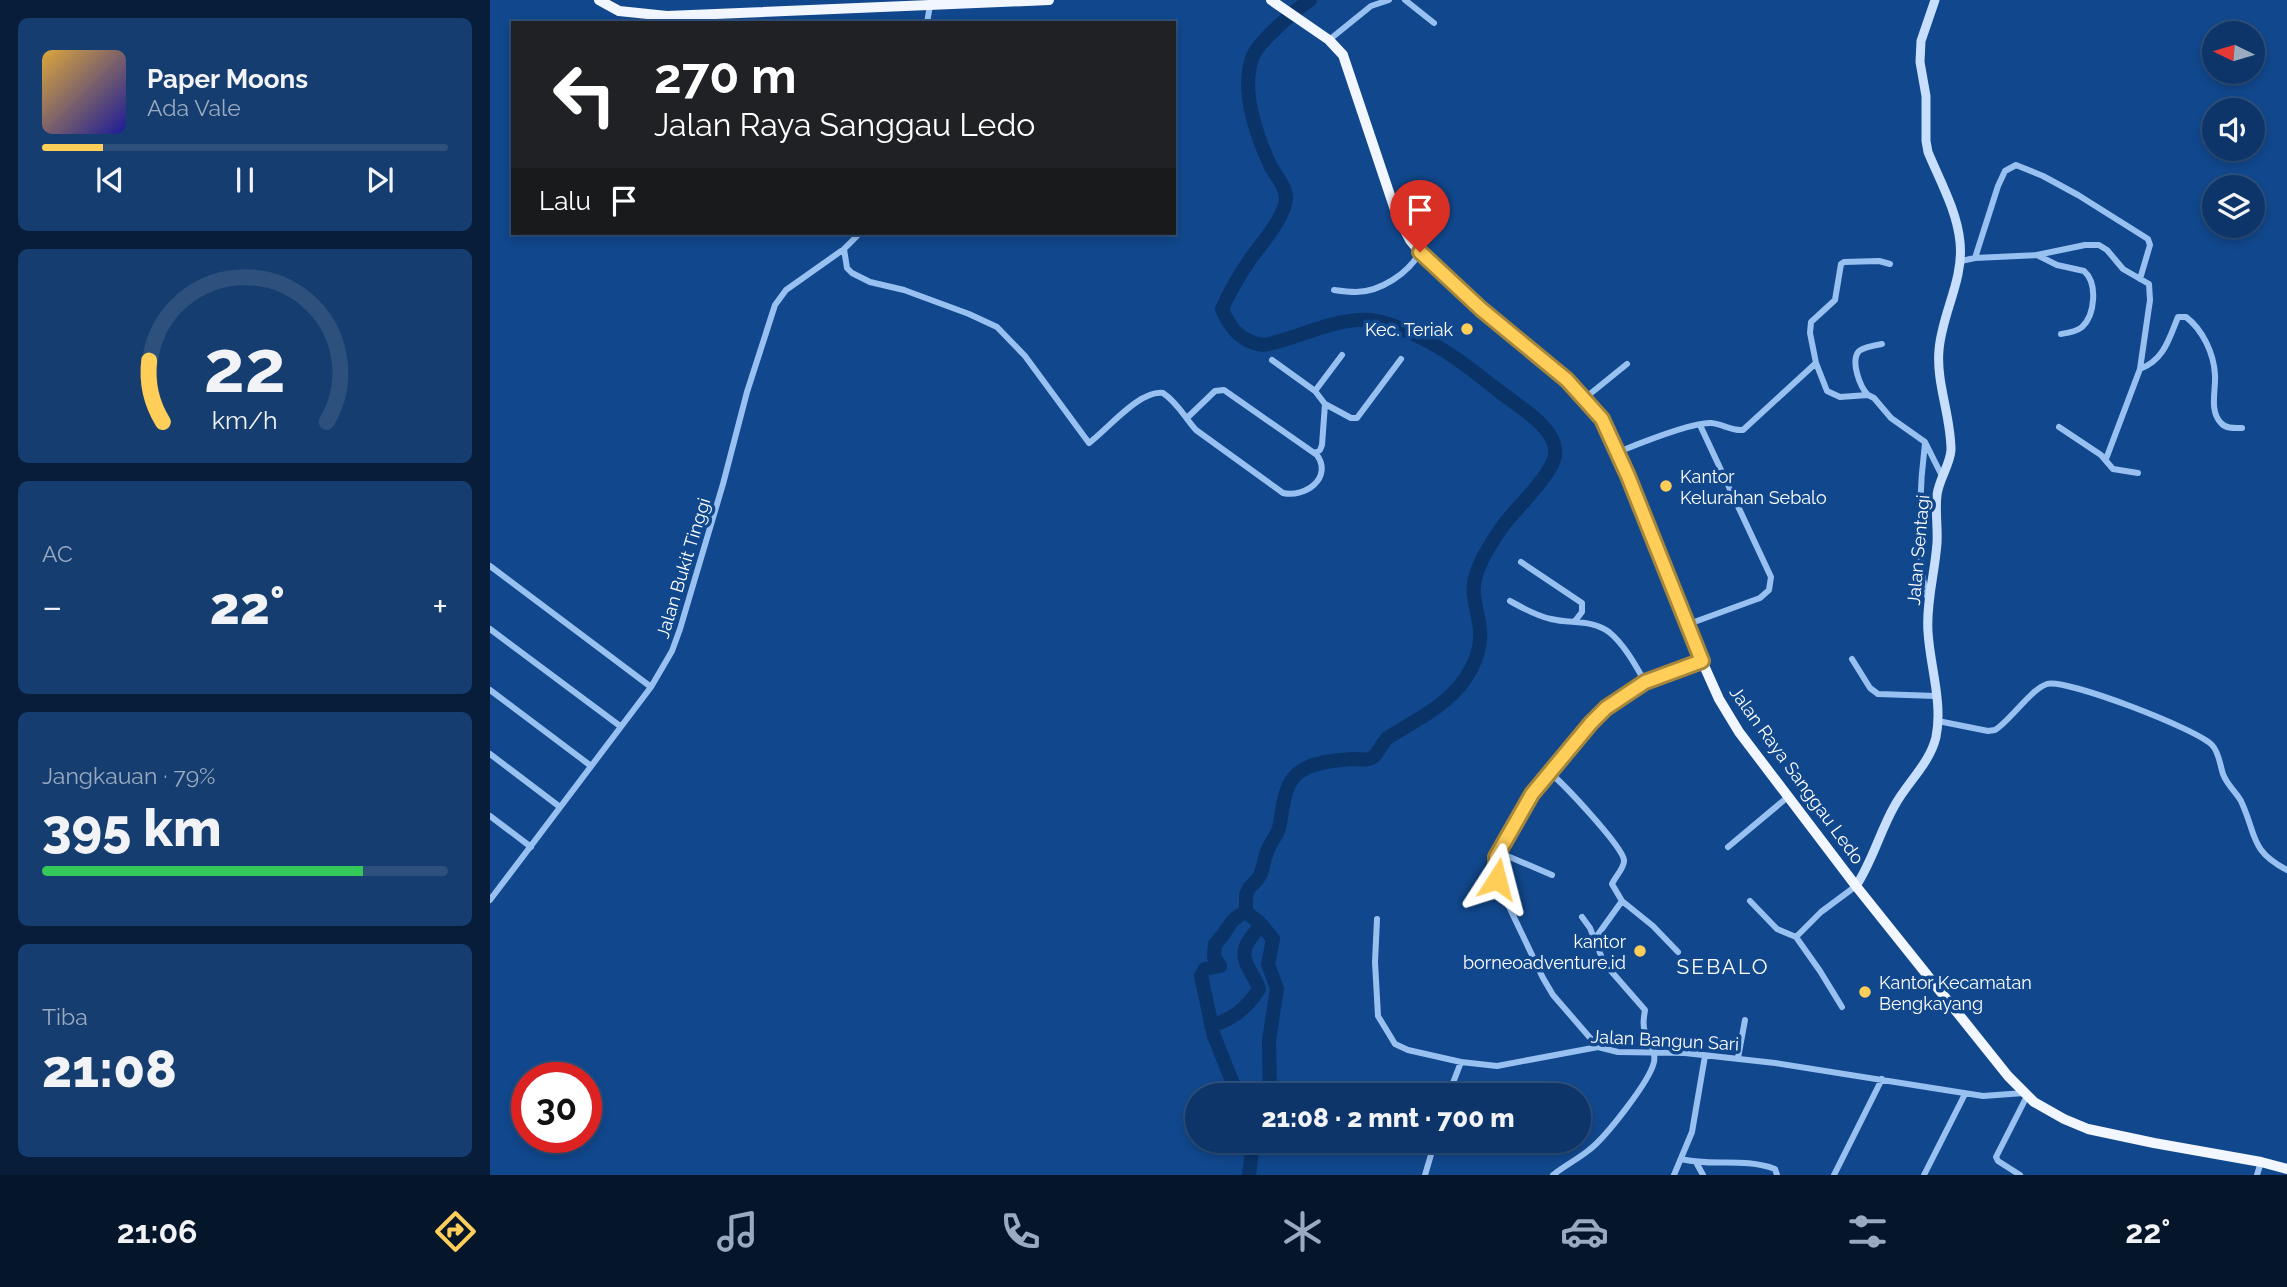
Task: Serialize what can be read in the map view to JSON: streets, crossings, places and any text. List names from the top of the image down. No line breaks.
{"streets":{"highway":["Jalan Raya Sanggau Ledo"],"main road":["Jalan Sentagi"],"street":["Jalan Bukit Tinggi","Jalan Bangun Sari"]},"crossings":[["Jalan Sentagi","Jalan Raya Sanggau Ledo"],["Jalan Raya Sanggau Ledo","Jalan Bangun Sari"]],"districts":["SEBALO"],"places":["Kec. Teriak","Kantor Kelurahan Sebalo","kantor borneoadventure.id","Kantor Kecamatan Bengkayang"],"north":"left","page":{"turn":["270 m","Jalan Raya Sanggau Ledo"],"song":["Paper Moons","Ada Vale"],"then":"Lalu","tile":["AC",["Jangkauan · 79%","395 km"],["Tiba","21:08"]],"heat":["−","22°","+"],"limit":"30","trip":"21:08 · 2 mnt · 700 m","tabs":["21:06","22°"],"gauge":["22","km/h"]}}
